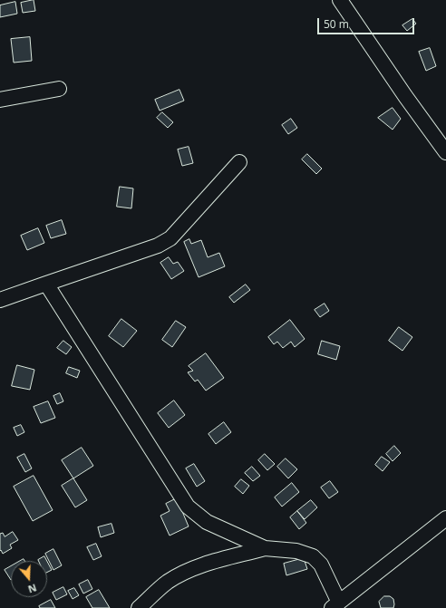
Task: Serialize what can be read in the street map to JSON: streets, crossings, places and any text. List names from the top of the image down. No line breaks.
{"scale_bar":"50 m","north":"bottom"}
